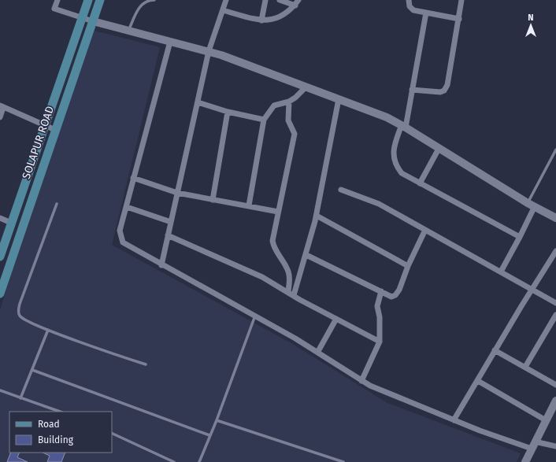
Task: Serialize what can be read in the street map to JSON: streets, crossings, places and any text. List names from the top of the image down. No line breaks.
{"streets":{"main road":["SOLAPUR ROAD"]},"legend":["Road","Building"],"north":"top"}
